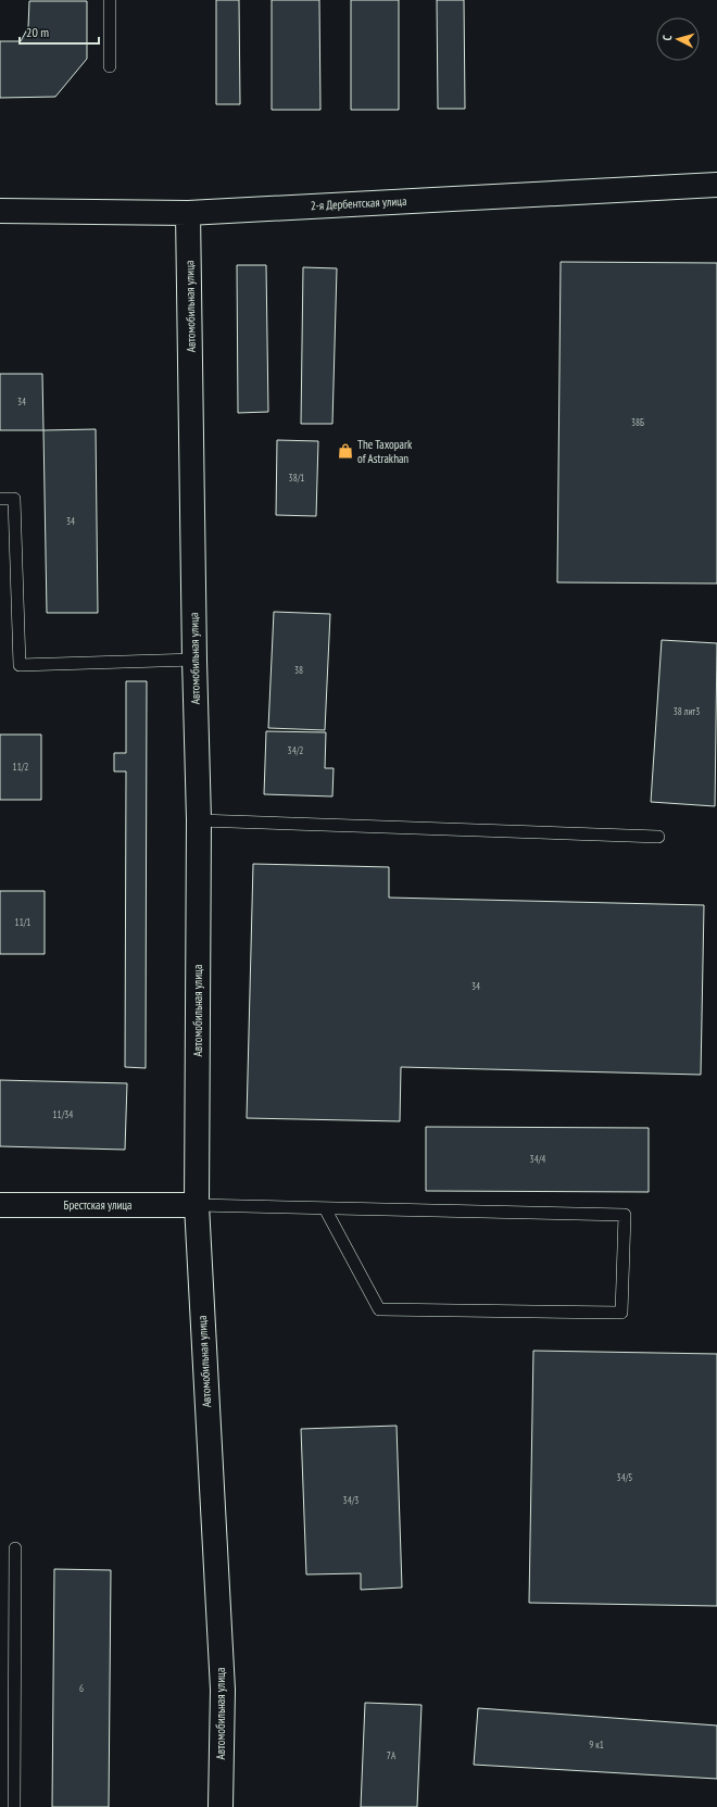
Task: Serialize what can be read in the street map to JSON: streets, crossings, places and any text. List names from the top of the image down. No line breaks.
{"streets":{"street":["2-я Дербентская улица","Автомобильная улица","Брестская улица"]},"crossings":[["2-я Дербентская улица","Автомобильная улица"],["Автомобильная улица","Брестская улица"]],"places":{"shop":["The Taxopark of Astrakhan"]},"house_numbers":["34","38Б","38/1","34","38","38 лит3","34/2","11/2","11/1","34","11/34","34/4","34/5","34/3","6","9 к1","7А"],"scale_bar":"20 m","north":"left"}
